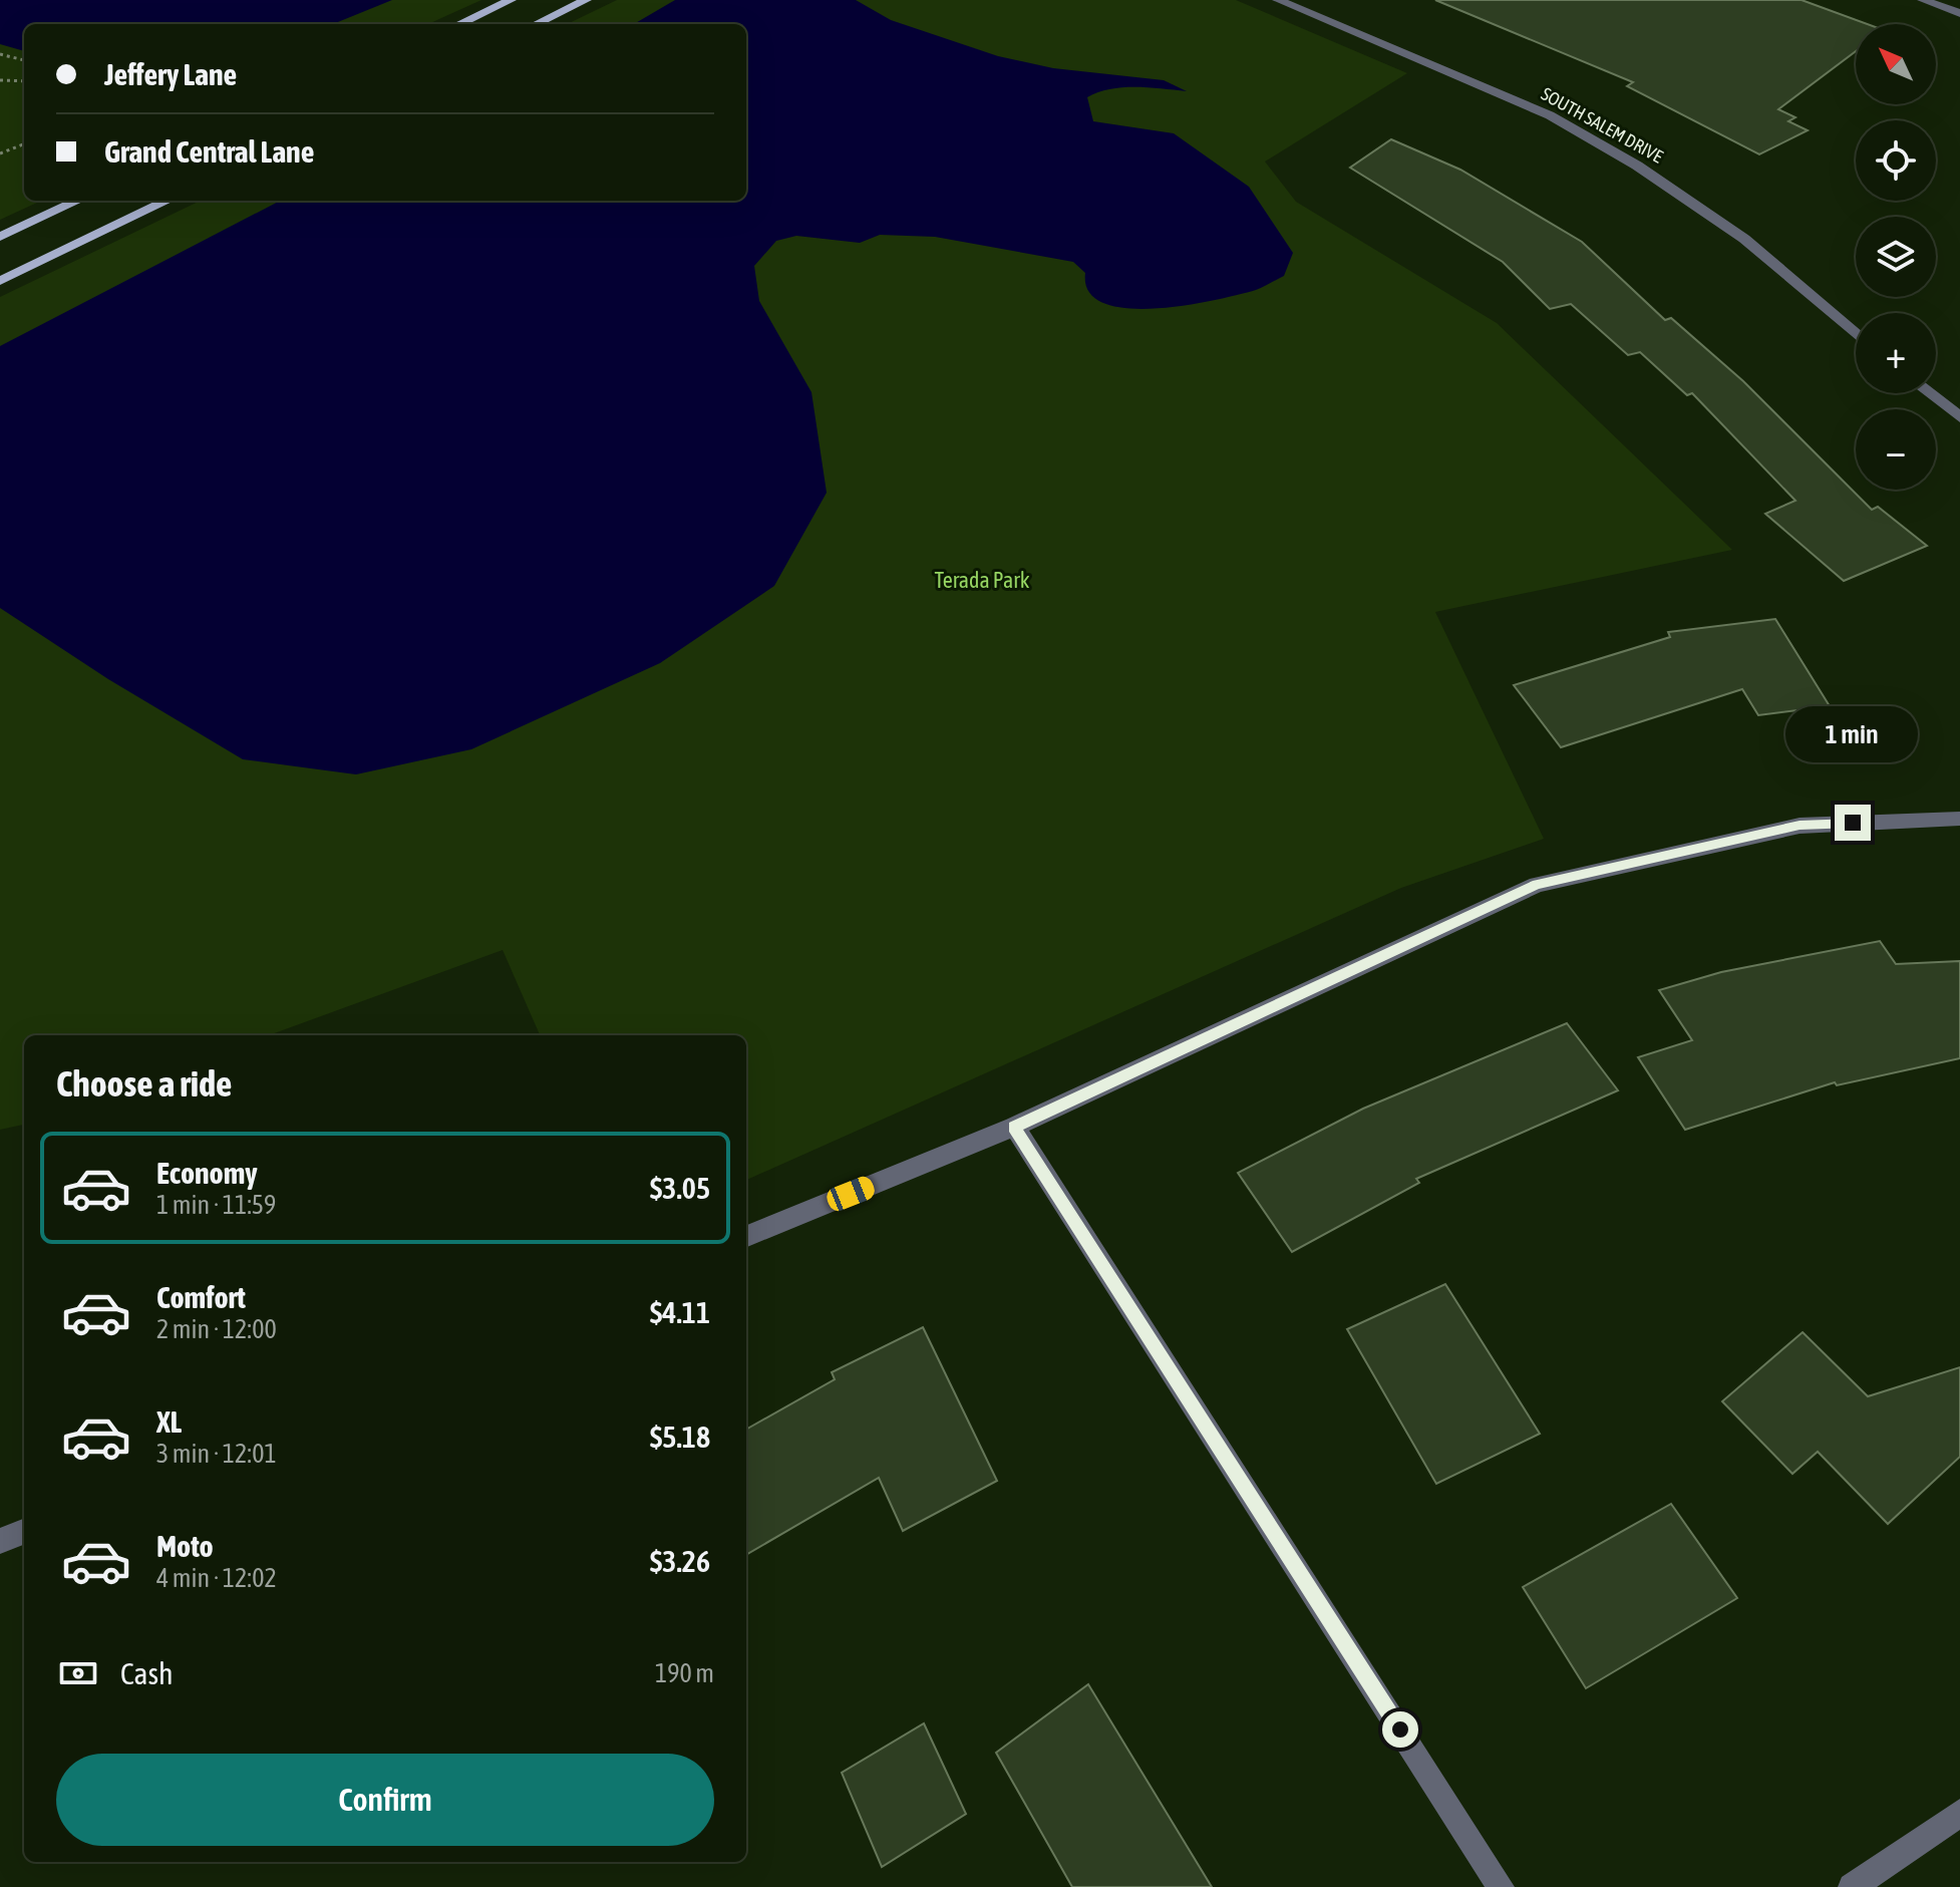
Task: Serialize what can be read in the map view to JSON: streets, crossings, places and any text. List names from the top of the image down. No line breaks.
{"streets":{"street":["SOUTH SALEM DRIVE"]},"parks":["Terada Park"],"north":"top left","page":{"map_buttons":["+","−"],"banner":["Jeffery Lane","Grand Central Lane"],"bubble":"1 min","heading":"Choose a ride","list":[{"name":"Economy","note":"1 min · 11:59","value":"$3.05"},{"name":"Comfort","note":"2 min · 12:00","value":"$4.11"},{"name":"XL","note":"3 min · 12:01","value":"$5.18"},{"name":"Moto","note":"4 min · 12:02","value":"$3.26"}],"pay":["Cash","190 m"],"buttons":"Confirm"}}
